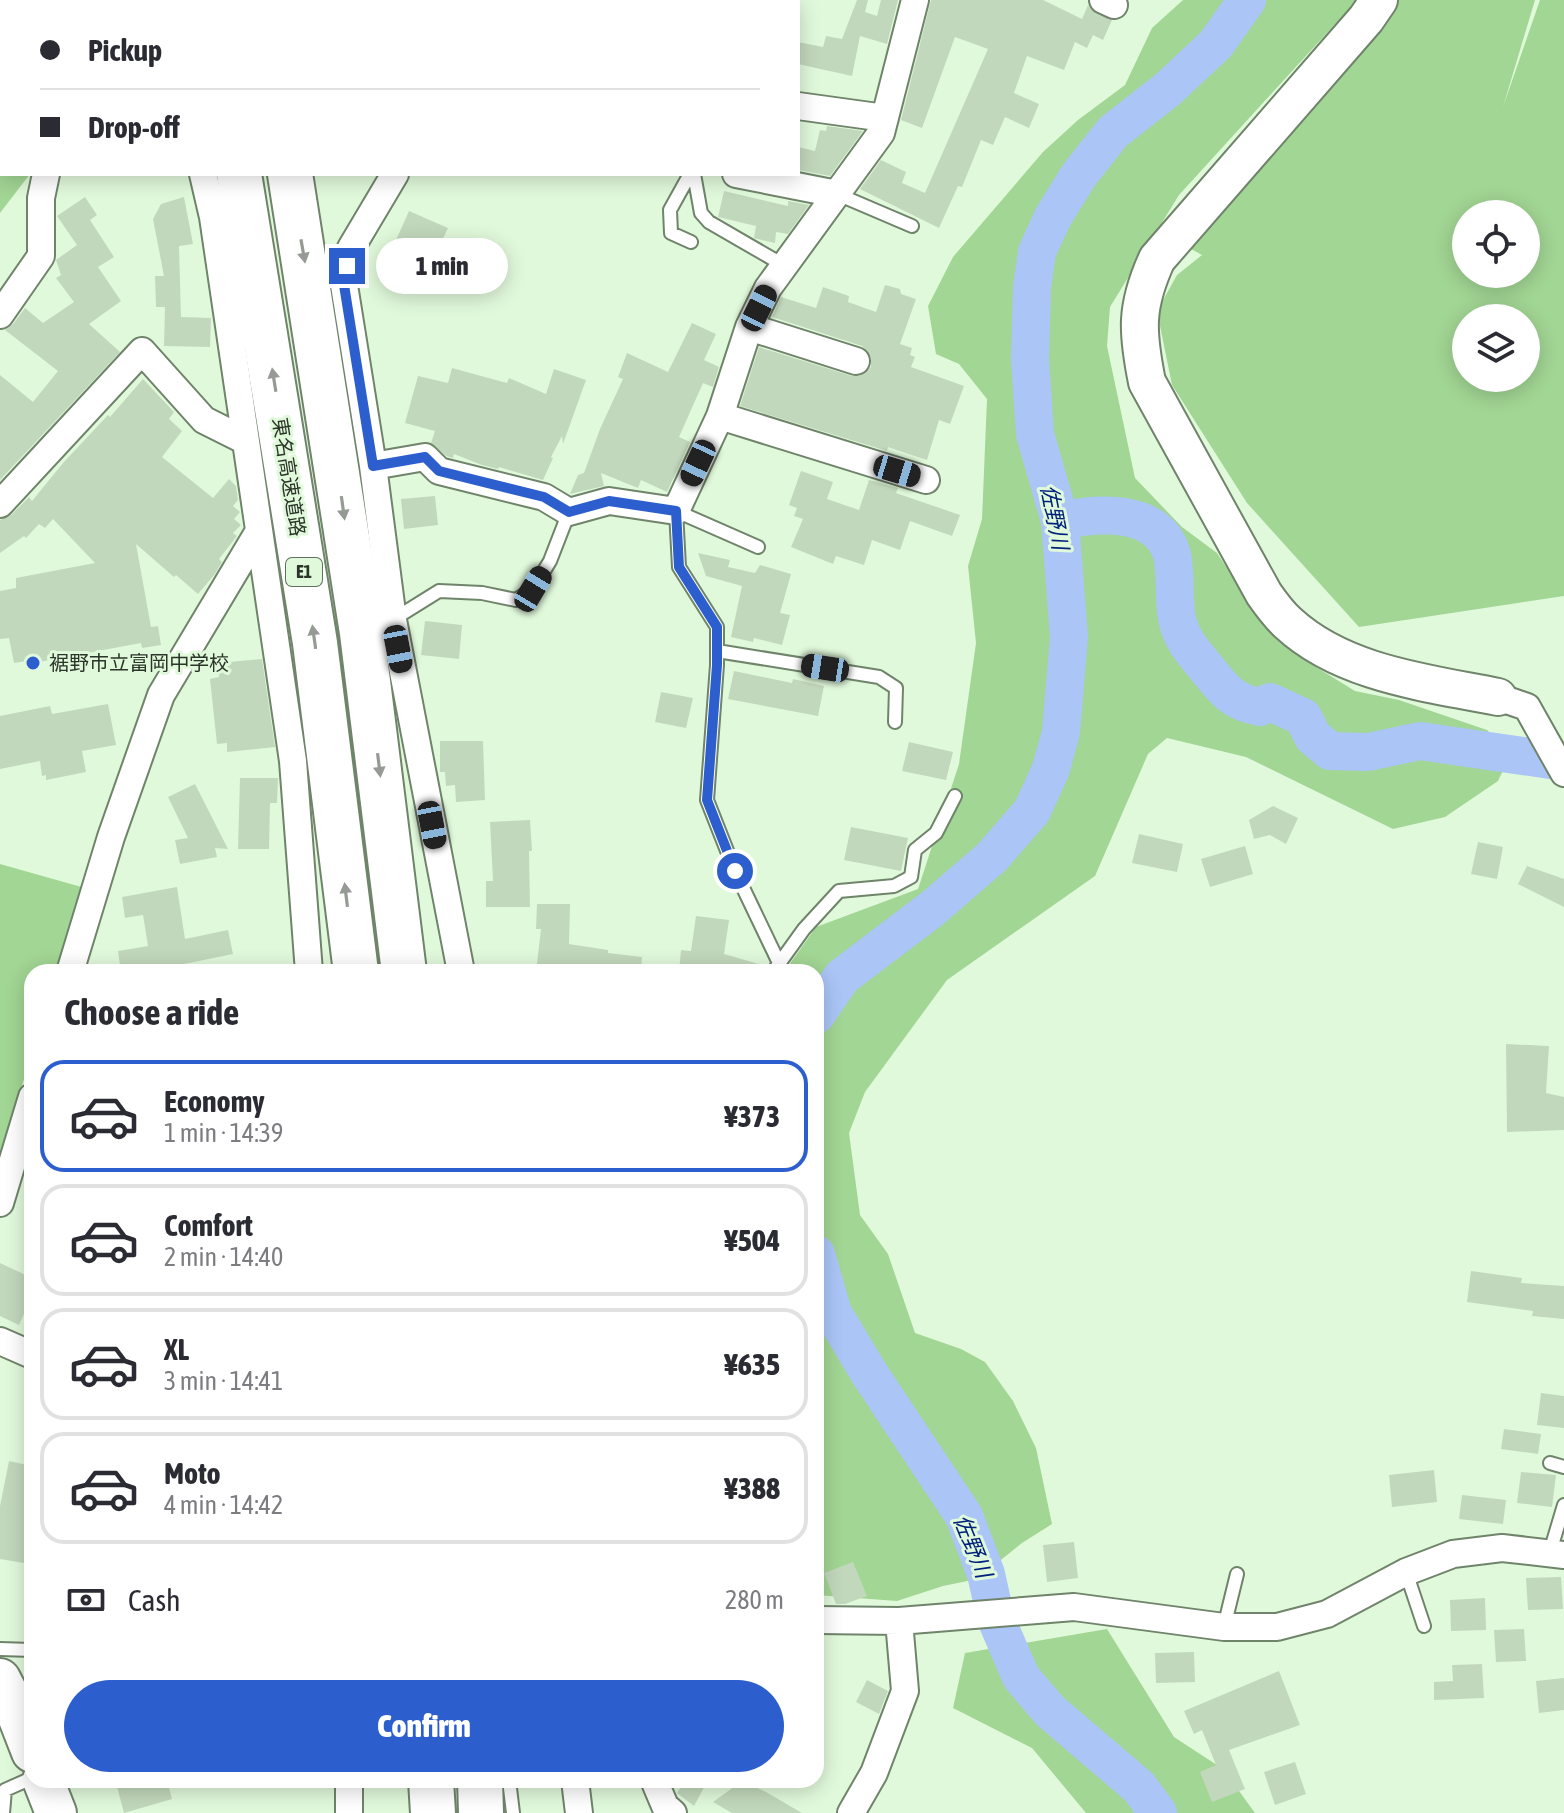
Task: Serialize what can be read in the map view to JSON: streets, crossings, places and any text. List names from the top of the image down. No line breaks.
{"streets":{"highway":["東名高速道路","E1"]},"water":["佐野川"],"places":["裾野市立富岡中学校"],"page":{"banner":["Pickup","Drop-off"],"bubble":"1 min","heading":"Choose a ride","list":[{"name":"Economy","note":"1 min · 14:39","value":"¥373"},{"name":"Comfort","note":"2 min · 14:40","value":"¥504"},{"name":"XL","note":"3 min · 14:41","value":"¥635"},{"name":"Moto","note":"4 min · 14:42","value":"¥388"}],"pay":["Cash","280 m"],"buttons":"Confirm"}}
